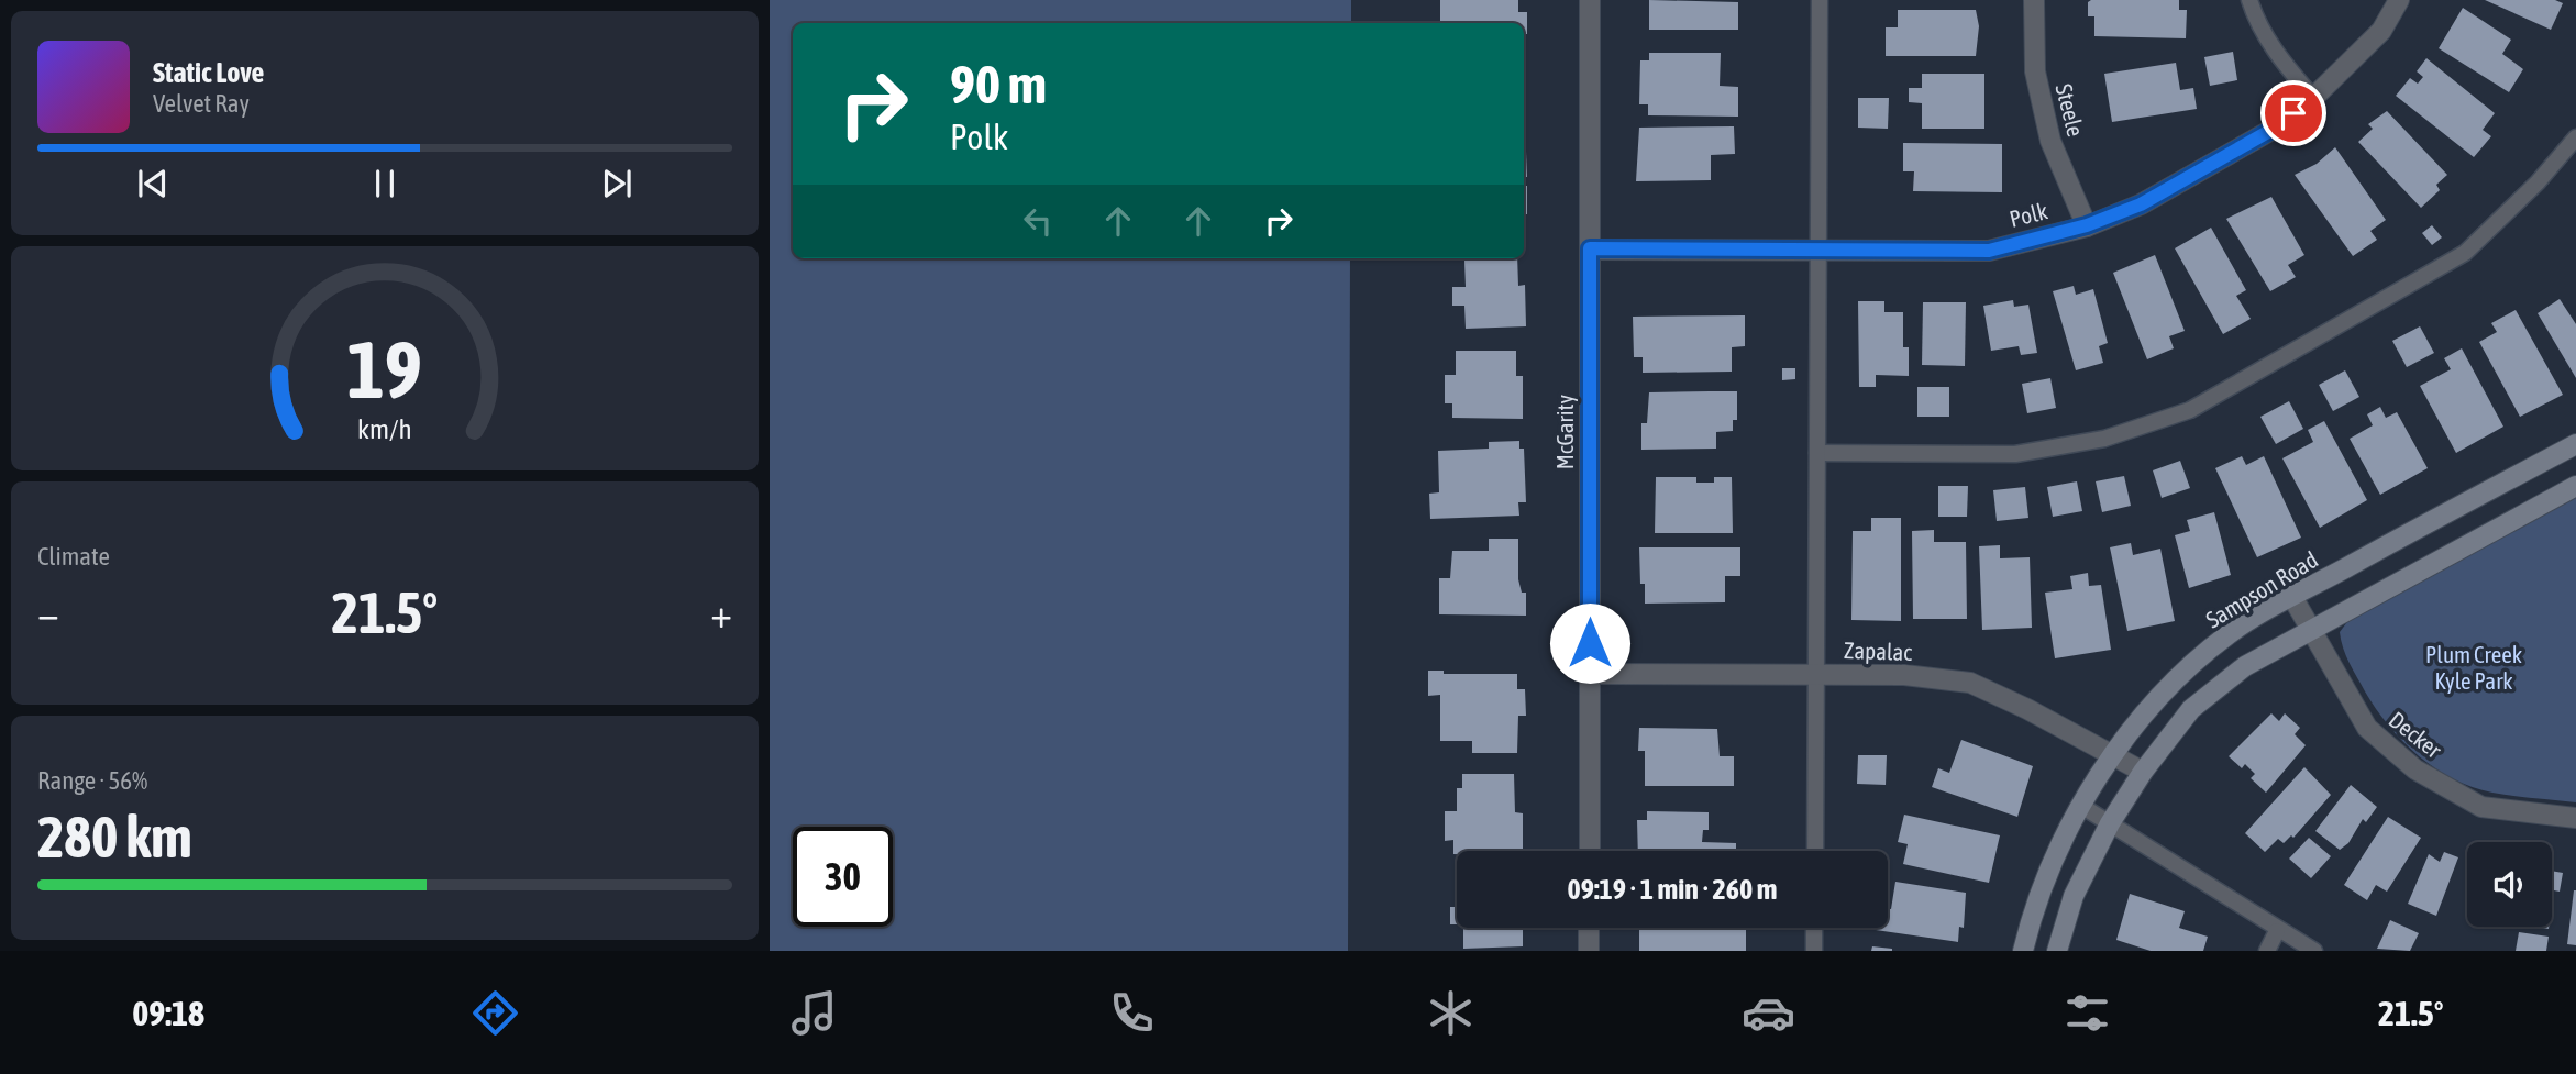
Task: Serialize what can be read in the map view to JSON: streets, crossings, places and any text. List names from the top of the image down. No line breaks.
{"streets":{"street":["Steele","Polk","McGarity","Sampson Road","Zapalac","Decker"]},"crossings":[["Steele","Polk"],["Polk","McGarity"],["McGarity","Zapalac"],["Sampson Road","Zapalac"],["Sampson Road","Decker"]],"parks":["Plum Creek Kyle Park"],"page":{"turn":["90 m","Polk"],"song":["Static Love","Velvet Ray"],"tile":["Climate",["Range · 56%","280 km"]],"heat":["−","21.5°","+"],"limit":"30","trip":"09:19 · 1 min · 260 m","tabs":["09:18","21.5°"],"gauge":["19","km/h"]}}
